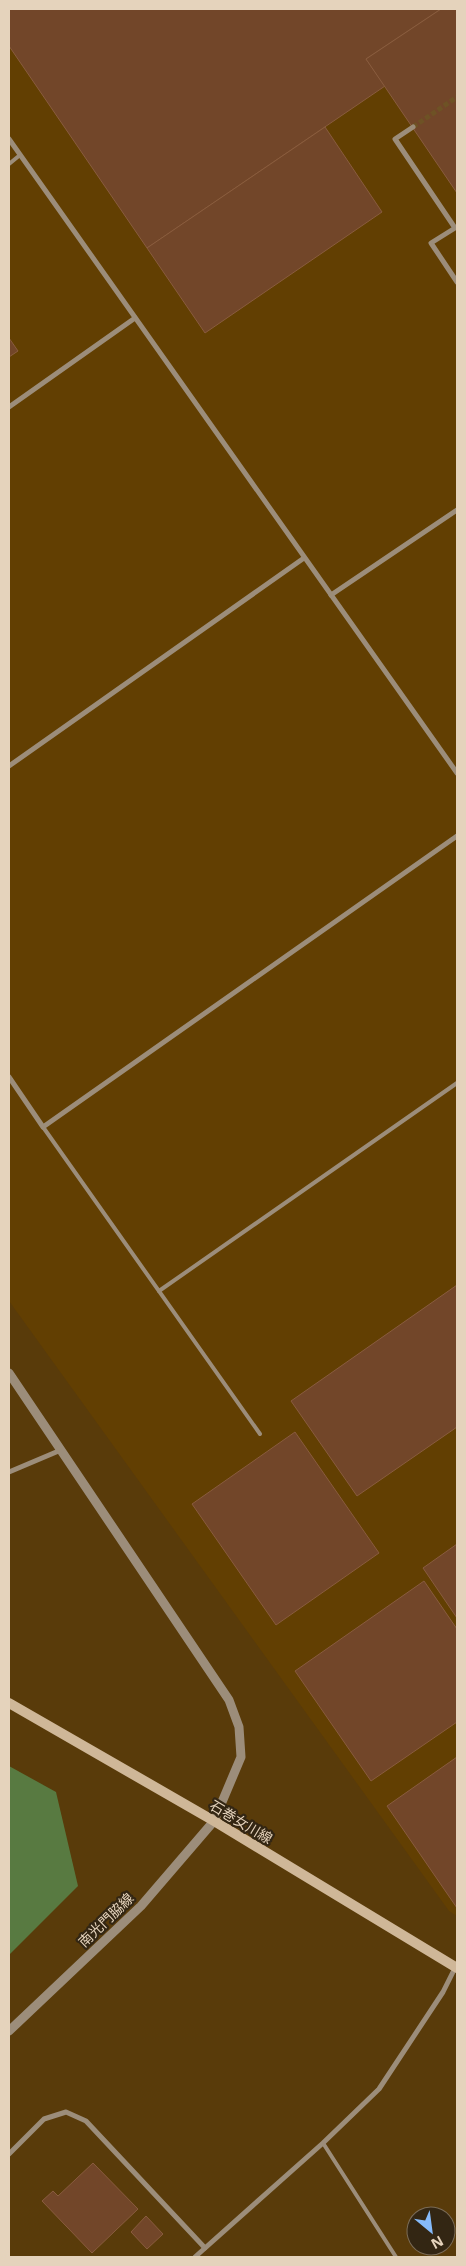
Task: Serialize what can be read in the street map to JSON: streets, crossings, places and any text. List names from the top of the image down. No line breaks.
{"streets":{"main road":["石巻女川線"],"street":["南光門脇線"]},"crossings":[["石巻女川線","南光門脇線"]],"north":"bottom right"}
